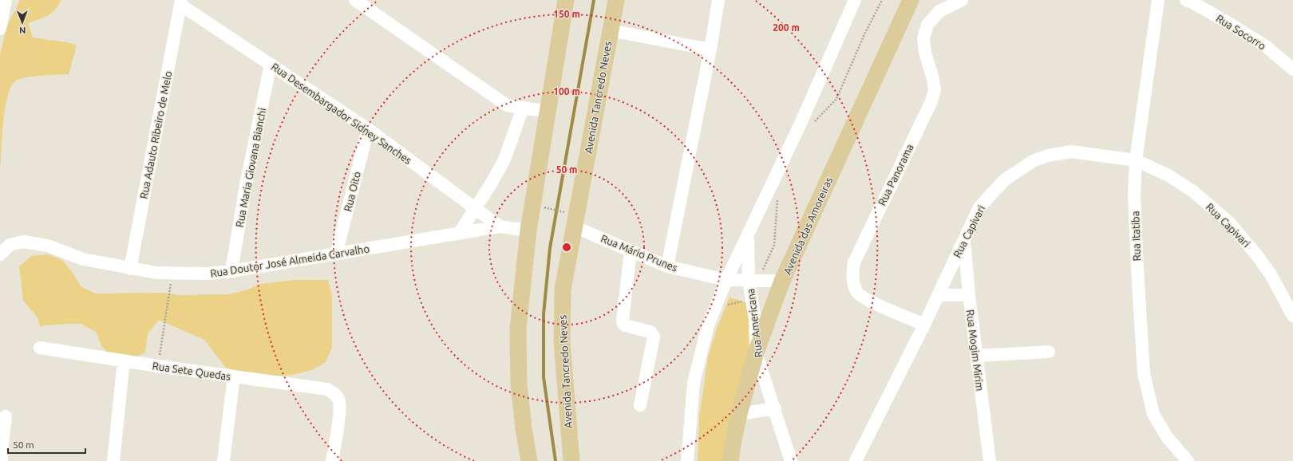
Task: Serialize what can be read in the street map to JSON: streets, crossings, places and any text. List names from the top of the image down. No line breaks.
{"streets":{"main road":["Avenida Tancredo Neves","Avenida das Amoreiras"],"street":["Rua Socorro","Rua Desembargador Sidney Sanches","Rua Adauto Ribeiro de Melo","Rua Maria Giovana Bianchi","Rua Panorama","Rua Oito","Rua Capivari","Rua Itatiba","Rua Mário Prunes","Rua Doutor José Almeida Carvalho","Rua Americana","Rua Mogim Mirim","Rua Sete Quedas"]},"crossings":[["Avenida Tancredo Neves","Rua Mário Prunes"],["Rua Desembargador Sidney Sanches","Rua Adauto Ribeiro de Melo"],["Rua Desembargador Sidney Sanches","Rua Maria Giovana Bianchi"],["Rua Desembargador Sidney Sanches","Rua Oito"],["Rua Desembargador Sidney Sanches","Rua Doutor José Almeida Carvalho"],["Rua Adauto Ribeiro de Melo","Rua Doutor José Almeida Carvalho"],["Rua Maria Giovana Bianchi","Rua Doutor José Almeida Carvalho"],["Rua Panorama","Rua Capivari"],["Rua Oito","Rua Doutor José Almeida Carvalho"],["Rua Capivari","Rua Itatiba"],["Rua Capivari","Rua Mogim Mirim"],["Avenida das Amoreiras","Rua Mário Prunes"],["Avenida das Amoreiras","Rua Americana"],["Rua Mário Prunes","Rua Americana"]],"scale_bar":"50 m","north":"bottom","rings":["150 m","200 m","100 m","50 m"]}
